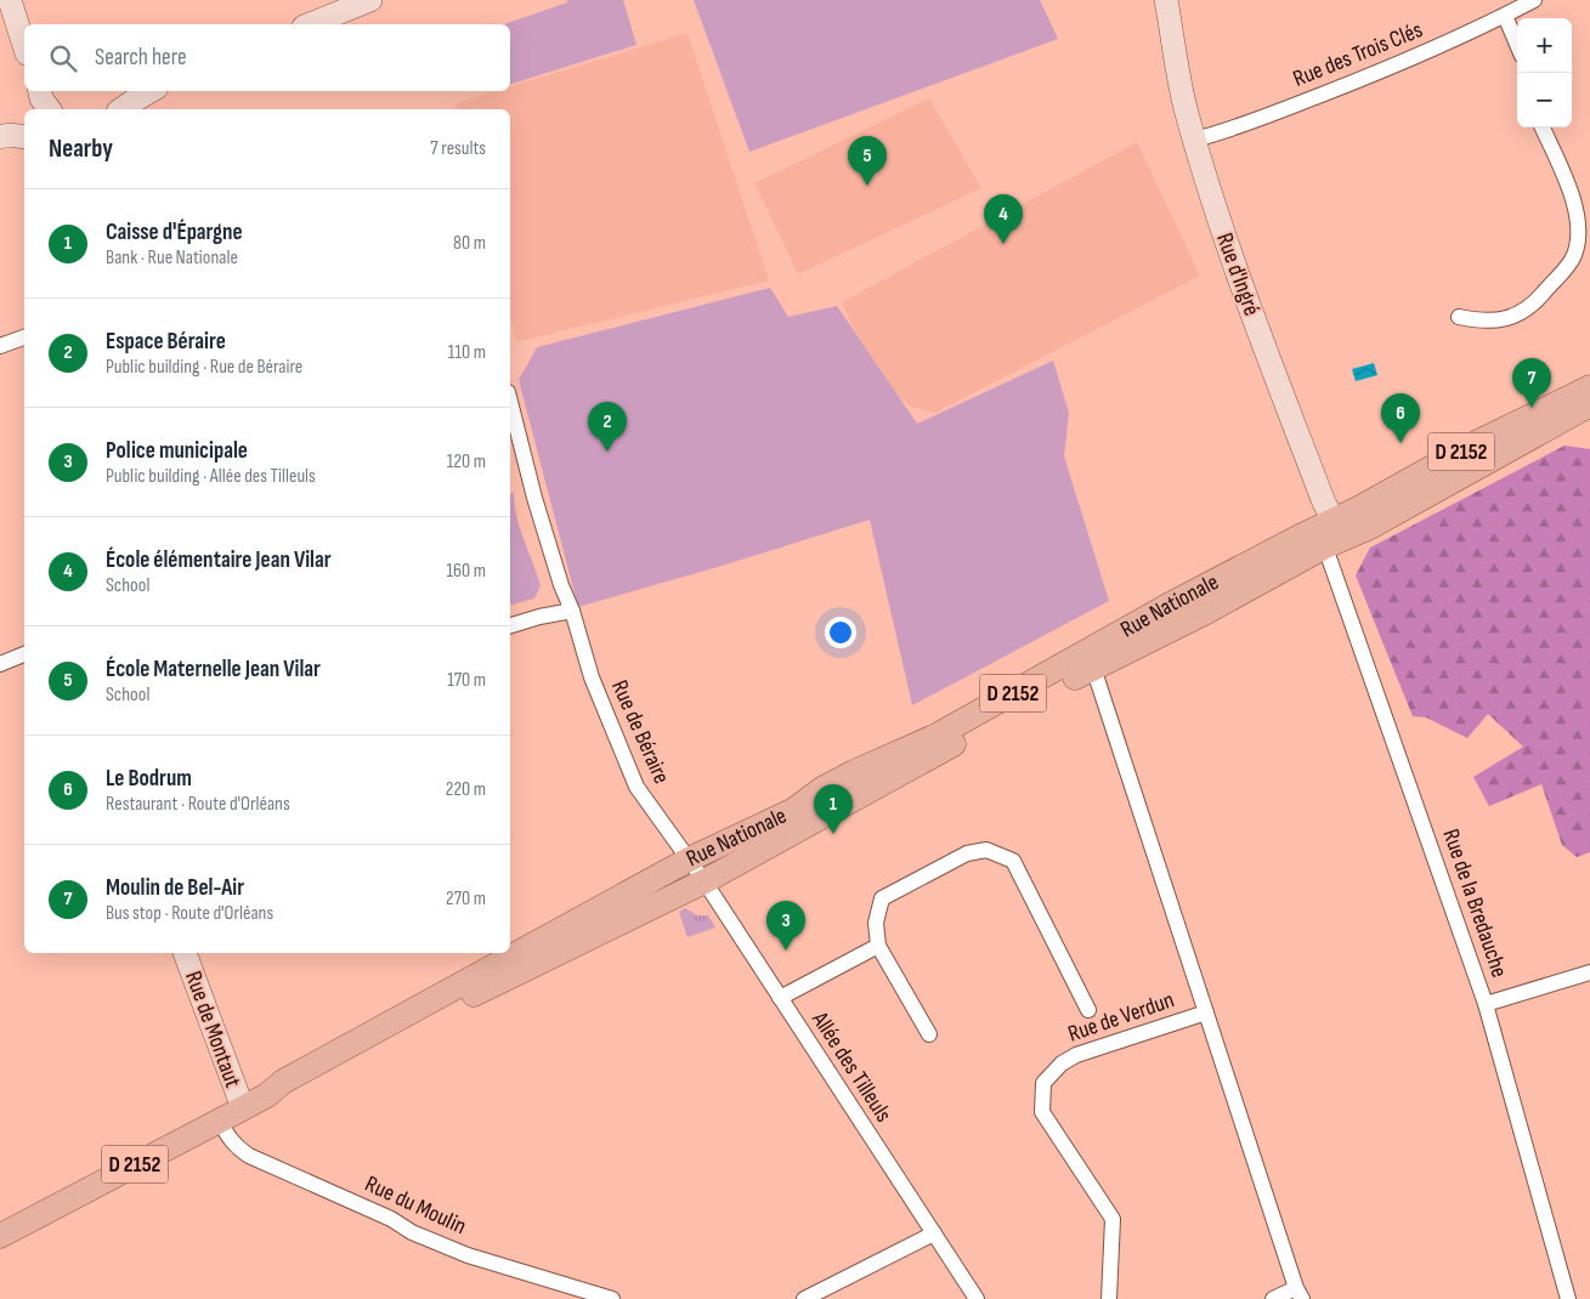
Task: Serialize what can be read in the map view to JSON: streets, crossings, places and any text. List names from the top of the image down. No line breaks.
{"streets":{"main road":["D 2152","Rue Nationale"],"street":["Rue des Trois Clés","Rue d'Ingré","Rue de Béraire","Rue de la Bredauche","Rue de Verdun","Rue de Montaut","Allée des Tilleuls","Rue du Moulin"]},"crossings":[["Rue des Trois Clés","Rue d'Ingré"],["Rue d'Ingré","D 2152"],["Rue d'Ingré","Rue Nationale"],["Rue d'Ingré","Rue de la Bredauche"],["D 2152","Rue Nationale"],["D 2152","Rue de la Bredauche"],["Rue Nationale","Rue de Béraire"],["Rue Nationale","Rue de la Bredauche"],["Rue Nationale","Rue de Verdun"],["Rue Nationale","Rue de Montaut"],["Rue Nationale","Allée des Tilleuls"],["Rue Nationale","Rue du Moulin"],["Rue de Béraire","Allée des Tilleuls"]],"page":{"map_buttons":["+","−"],"search":"Search here","heading":["Nearby","7 results"],"pins":["5","4","7","6","2","1","3"],"list":[{"mark":"1","name":"Caisse d'Épargne","note":"Bank · Rue Nationale","value":"80 m"},{"mark":"2","name":"Espace Béraire","note":"Public building · Rue de Béraire","value":"110 m"},{"mark":"3","name":"Police municipale","note":"Public building · Allée des Tilleuls","value":"120 m"},{"mark":"4","name":"École élémentaire Jean Vilar","note":"School","value":"160 m"},{"mark":"5","name":"École Maternelle Jean Vilar","note":"School","value":"170 m"},{"mark":"6","name":"Le Bodrum","note":"Restaurant · Route d'Orléans","value":"220 m"},{"mark":"7","name":"Moulin de Bel-Air","note":"Bus stop · Route d'Orléans","value":"270 m"}]}}
